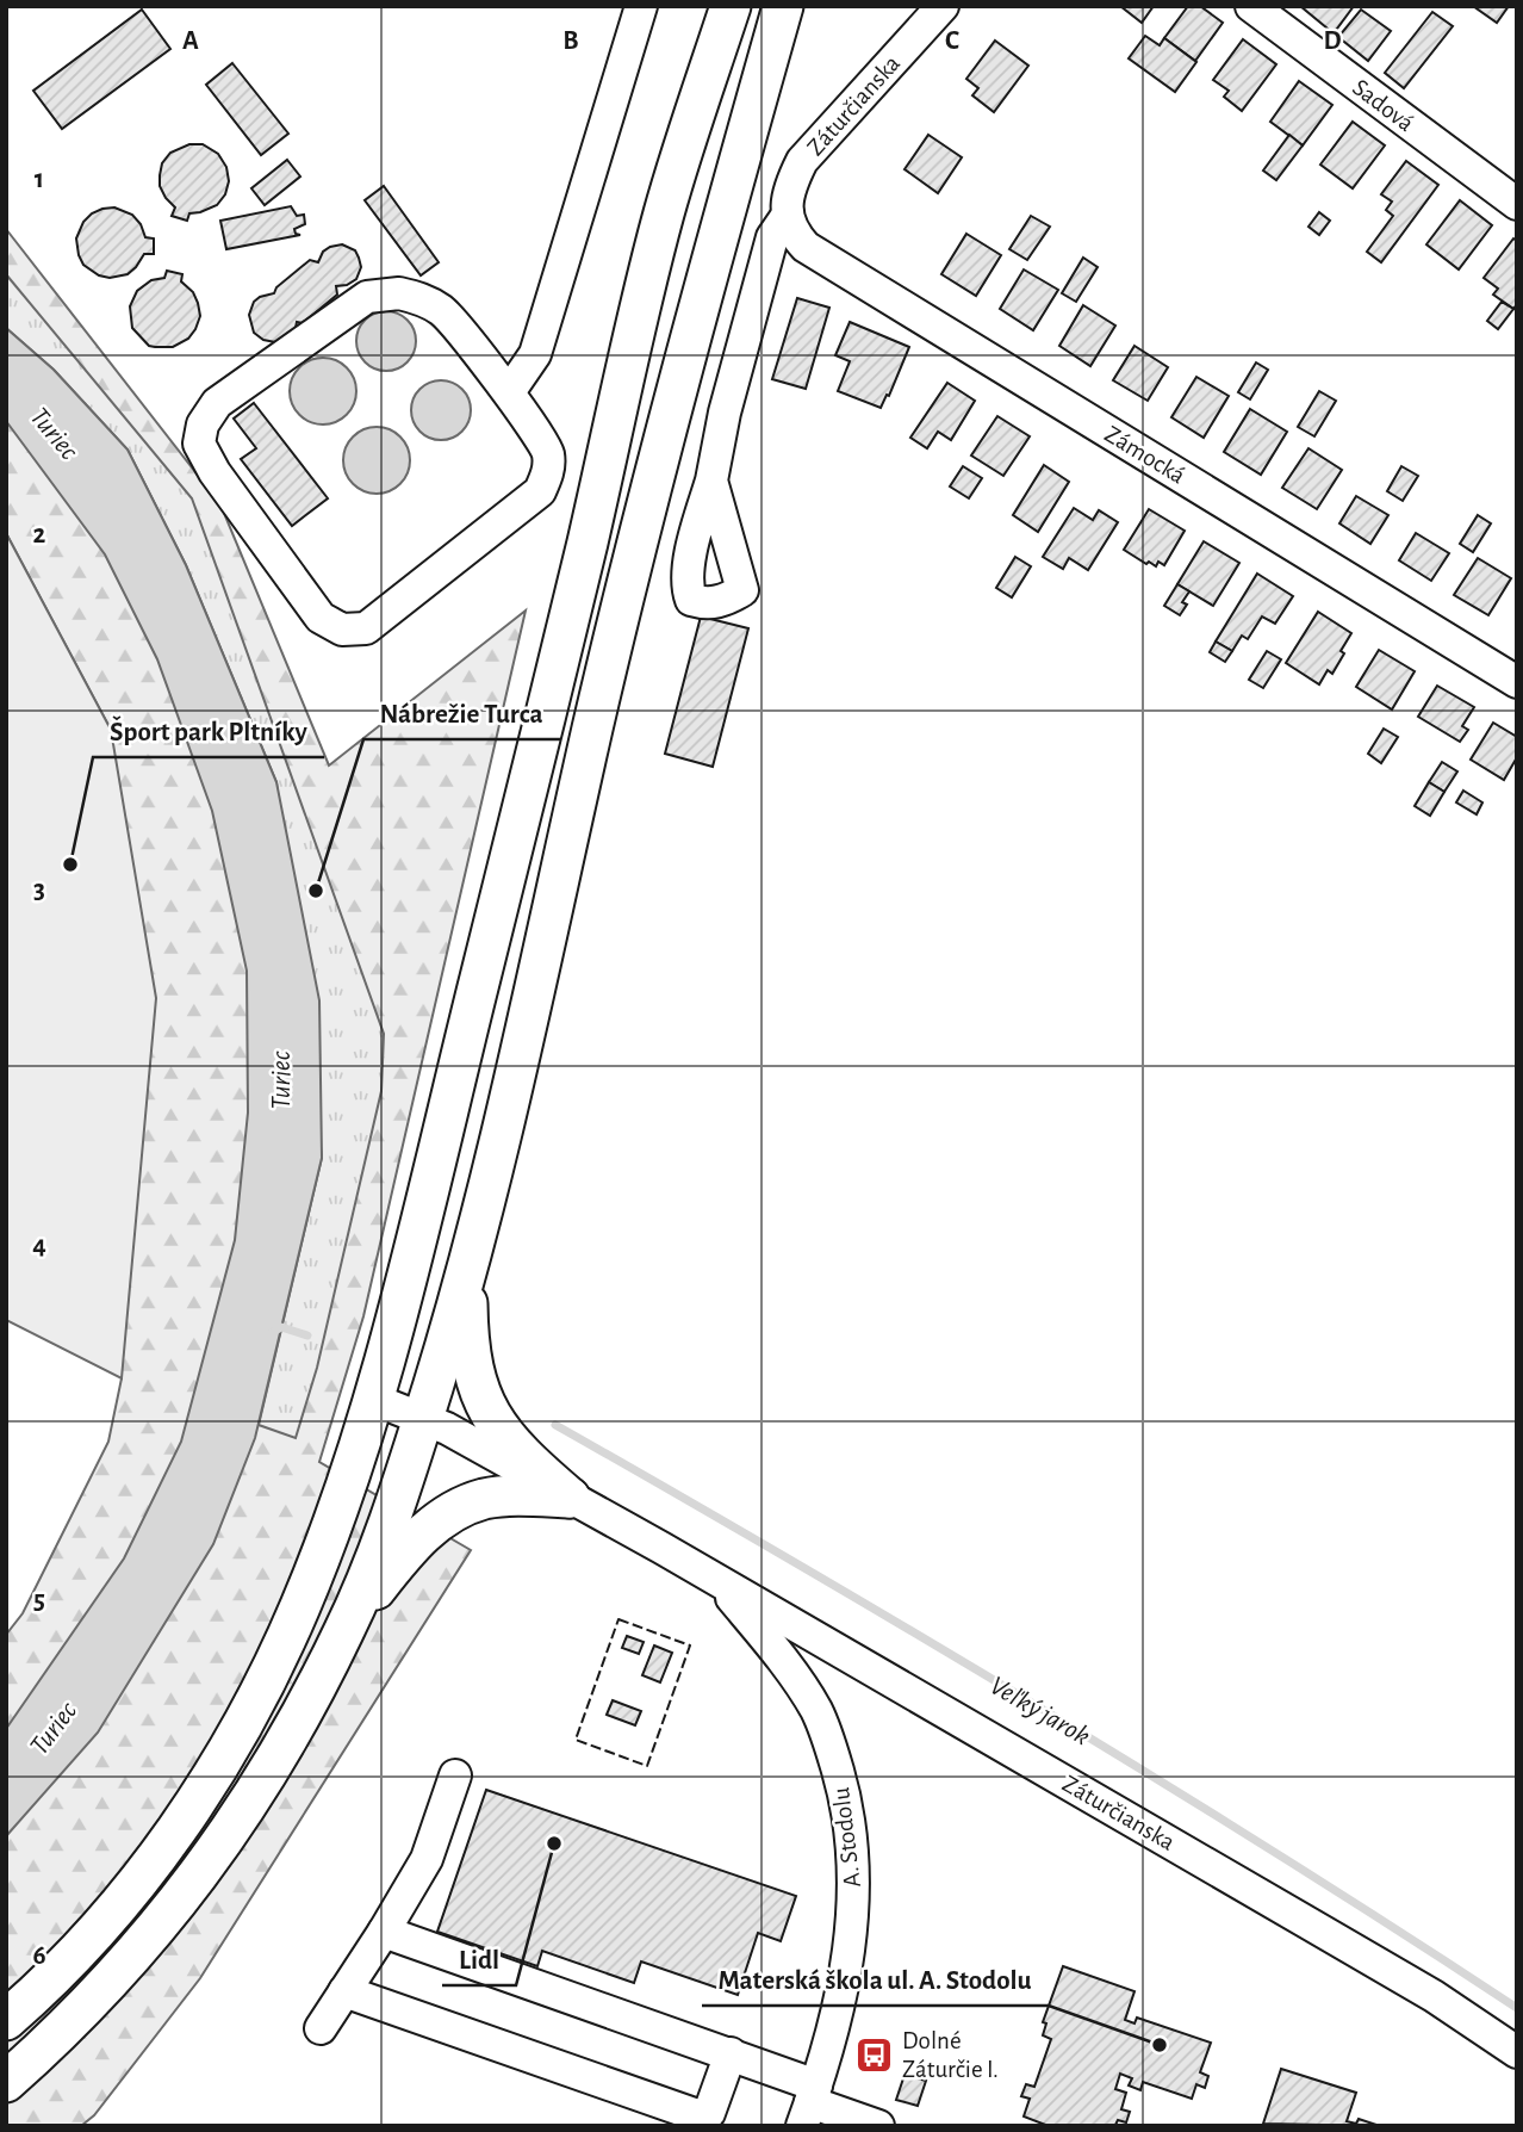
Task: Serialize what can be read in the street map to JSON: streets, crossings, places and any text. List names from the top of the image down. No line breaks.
{"streets":{"street":["Záturčianska","Sadová","Zámocká","A. Stodolu"]},"crossings":[["Záturčianska","Zámocká"],["Záturčianska","A. Stodolu"]],"water":["Turiec","Veľký jarok"],"places":{"other":["Šport park Pltníky","Nábrežie Turca","Lidl","Materská škola ul. A. Stodolu"],"bus stop":["Dolné Záturčie I."]},"grid":{"columns":["A","B","C","D"],"rows":["1","2","3","4","5","6"]}}
